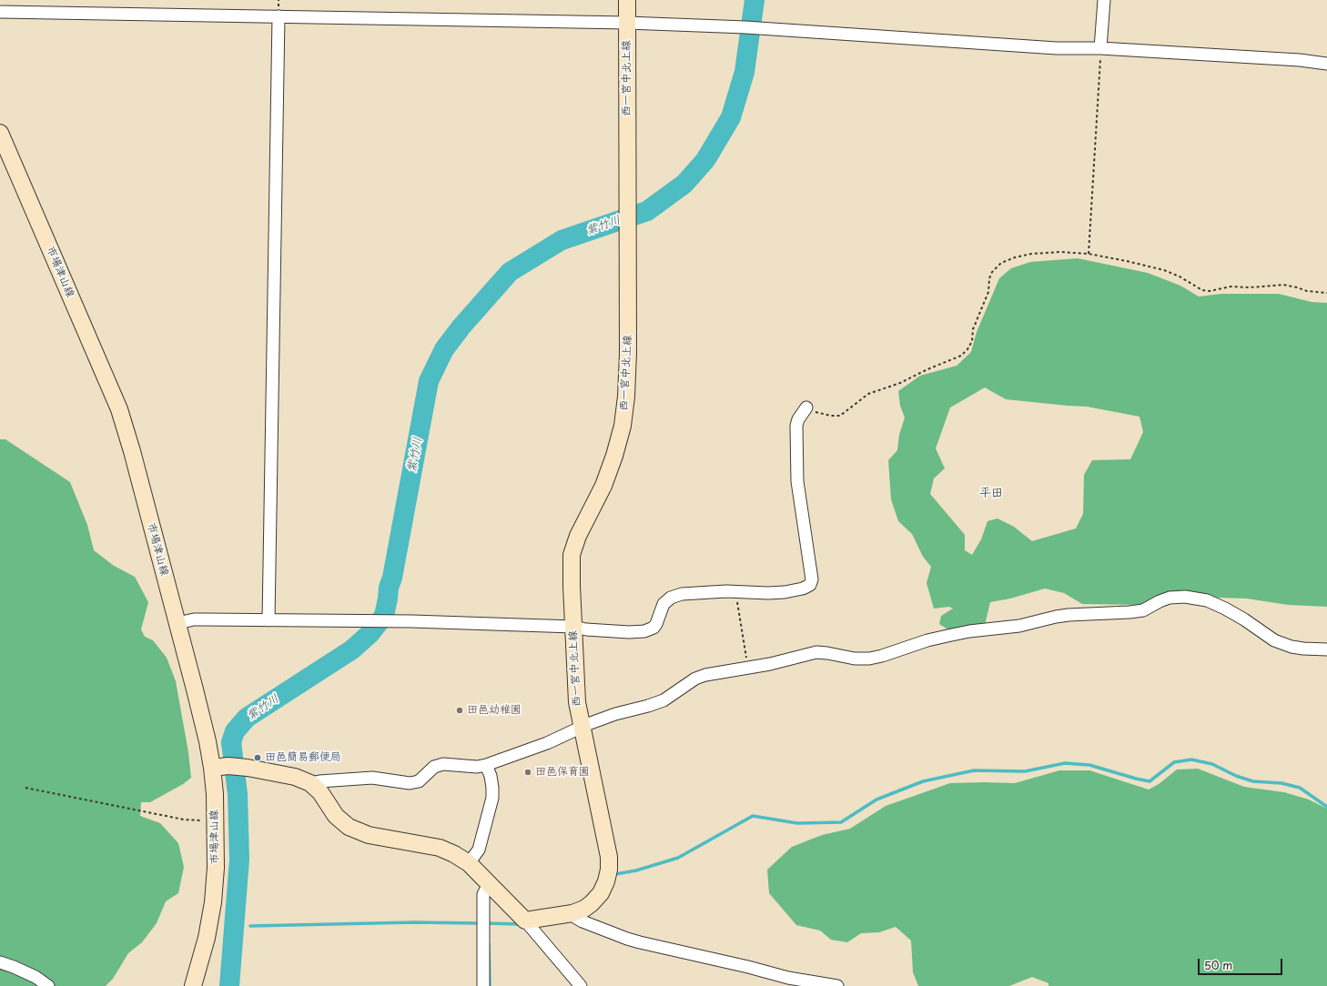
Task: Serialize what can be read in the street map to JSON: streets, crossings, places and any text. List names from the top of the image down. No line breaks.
{"streets":{"main road":["西一宮中北上線","市場津山線"]},"districts":["平田"],"water":["紫竹川"],"places":["田邑幼稚園","田邑簡易郵便局","田邑保育園"],"scale_bar":"50 m"}
